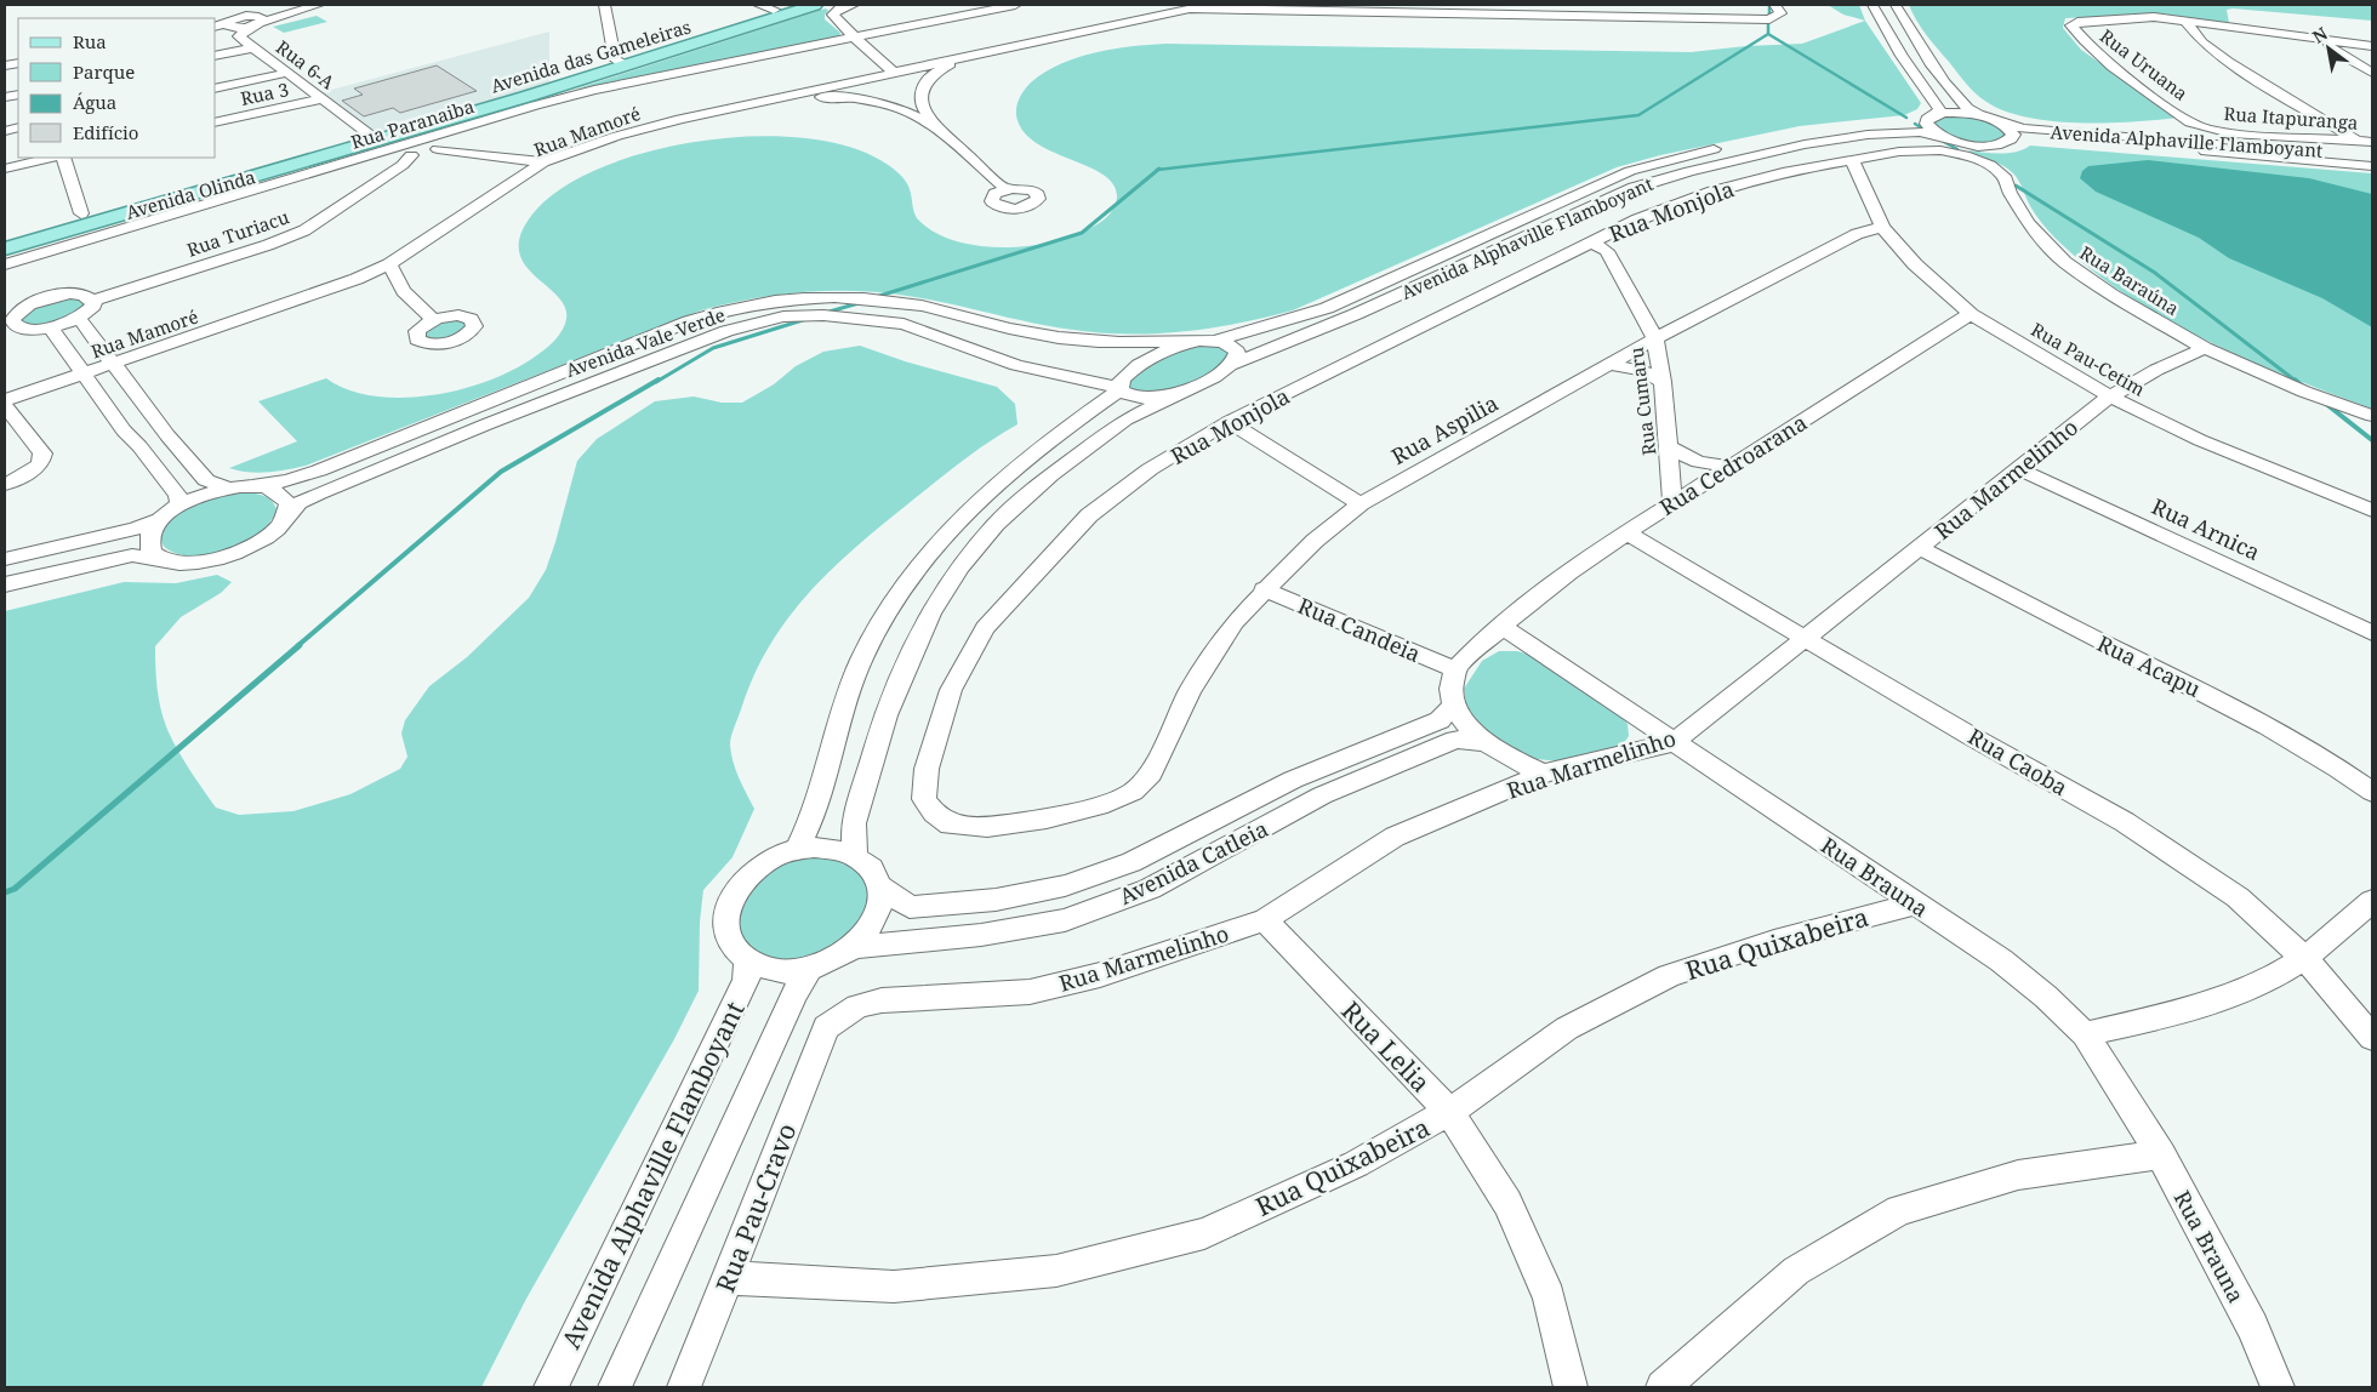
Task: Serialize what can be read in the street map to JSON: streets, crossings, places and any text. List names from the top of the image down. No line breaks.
{"streets":{"main road":["Avenida das Gameleiras","Avenida Olinda"],"street":["Rua 6-A","Rua Uruana","Rua 3","Rua Itapuranga","Rua Paranaiba","Rua Mamoré","Avenida Alphaville Flamboyant","Rua Monjola","Rua Turiacu","Rua Baraúna","Avenida Vale Verde","Rua Pau-Cetim","Rua Cumaru","Rua Aspilia","Rua Cedroarana","Rua Marmelinho","Rua Arnica","Rua Candeia","Rua Acapu","Rua Caoba","Avenida Catleia","Rua Brauna","Rua Quixabeira","Rua Lelia","Rua Pau-Cravo"]},"crossings":[["Avenida das Gameleiras","Rua 6-A"],["Avenida das Gameleiras","Rua Paranaiba"],["Avenida das Gameleiras","Avenida Olinda"],["Rua 6-A","Rua 3"],["Rua 6-A","Rua Paranaiba"],["Rua 6-A","Avenida Olinda"],["Rua Uruana","Rua Itapuranga"],["Rua Paranaiba","Avenida Olinda"],["Avenida Alphaville Flamboyant","Avenida Vale Verde"],["Avenida Alphaville Flamboyant","Avenida Catleia"],["Rua Monjola","Rua Baraúna"],["Rua Monjola","Rua Pau-Cetim"],["Rua Monjola","Rua Cumaru"],["Rua Monjola","Rua Aspilia"],["Rua Baraúna","Rua Marmelinho"],["Rua Pau-Cetim","Rua Aspilia"],["Rua Pau-Cetim","Rua Cedroarana"],["Rua Pau-Cetim","Rua Marmelinho"],["Rua Cumaru","Rua Aspilia"],["Rua Cumaru","Rua Cedroarana"],["Rua Aspilia","Rua Candeia"],["Rua Cedroarana","Rua Caoba"],["Rua Cedroarana","Rua Brauna"],["Rua Marmelinho","Rua Arnica"],["Rua Marmelinho","Rua Acapu"],["Rua Marmelinho","Rua Caoba"],["Rua Marmelinho","Rua Brauna"],["Rua Marmelinho","Rua Lelia"],["Rua Marmelinho","Rua Pau-Cravo"],["Rua Brauna","Rua Quixabeira"],["Rua Quixabeira","Rua Lelia"],["Rua Quixabeira","Rua Pau-Cravo"]],"legend":["Rua","Parque","Água","Edifício"],"north":"top left"}
